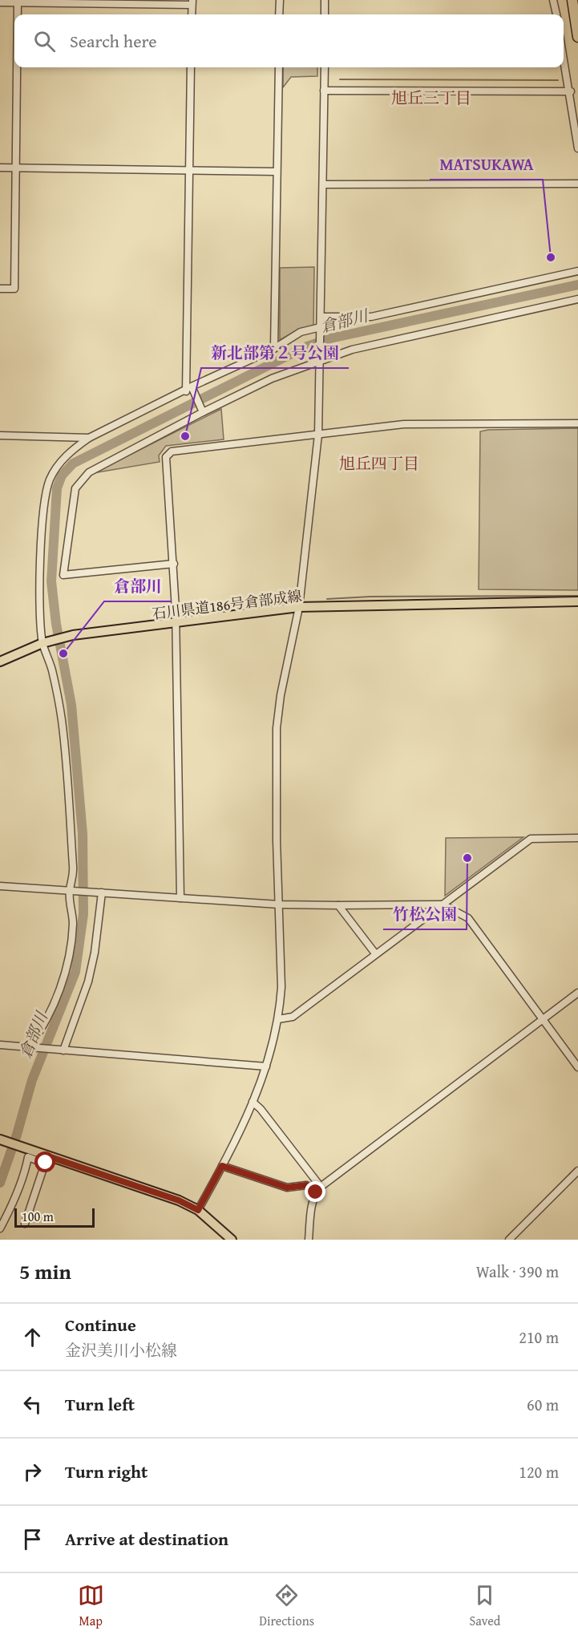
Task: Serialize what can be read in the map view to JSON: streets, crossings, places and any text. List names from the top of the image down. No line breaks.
{"streets":{"main road":["石川県道186号倉部成線"]},"districts":["旭丘三丁目","旭丘四丁目"],"water":["倉部川"],"places":["MATSUKAWA","新北部第２号公園","倉部川","竹松公園"],"scale_bar":"100 m","page":{"search":"Search here","scale":"100 m","heading":["5 min","Walk · 390 m"],"list":[["Continue","金沢美川小松線","210 m"],["Turn left","60 m"],["Turn right","120 m"],"Arrive at destination"],"nav":["Map","Directions","Saved"]}}
